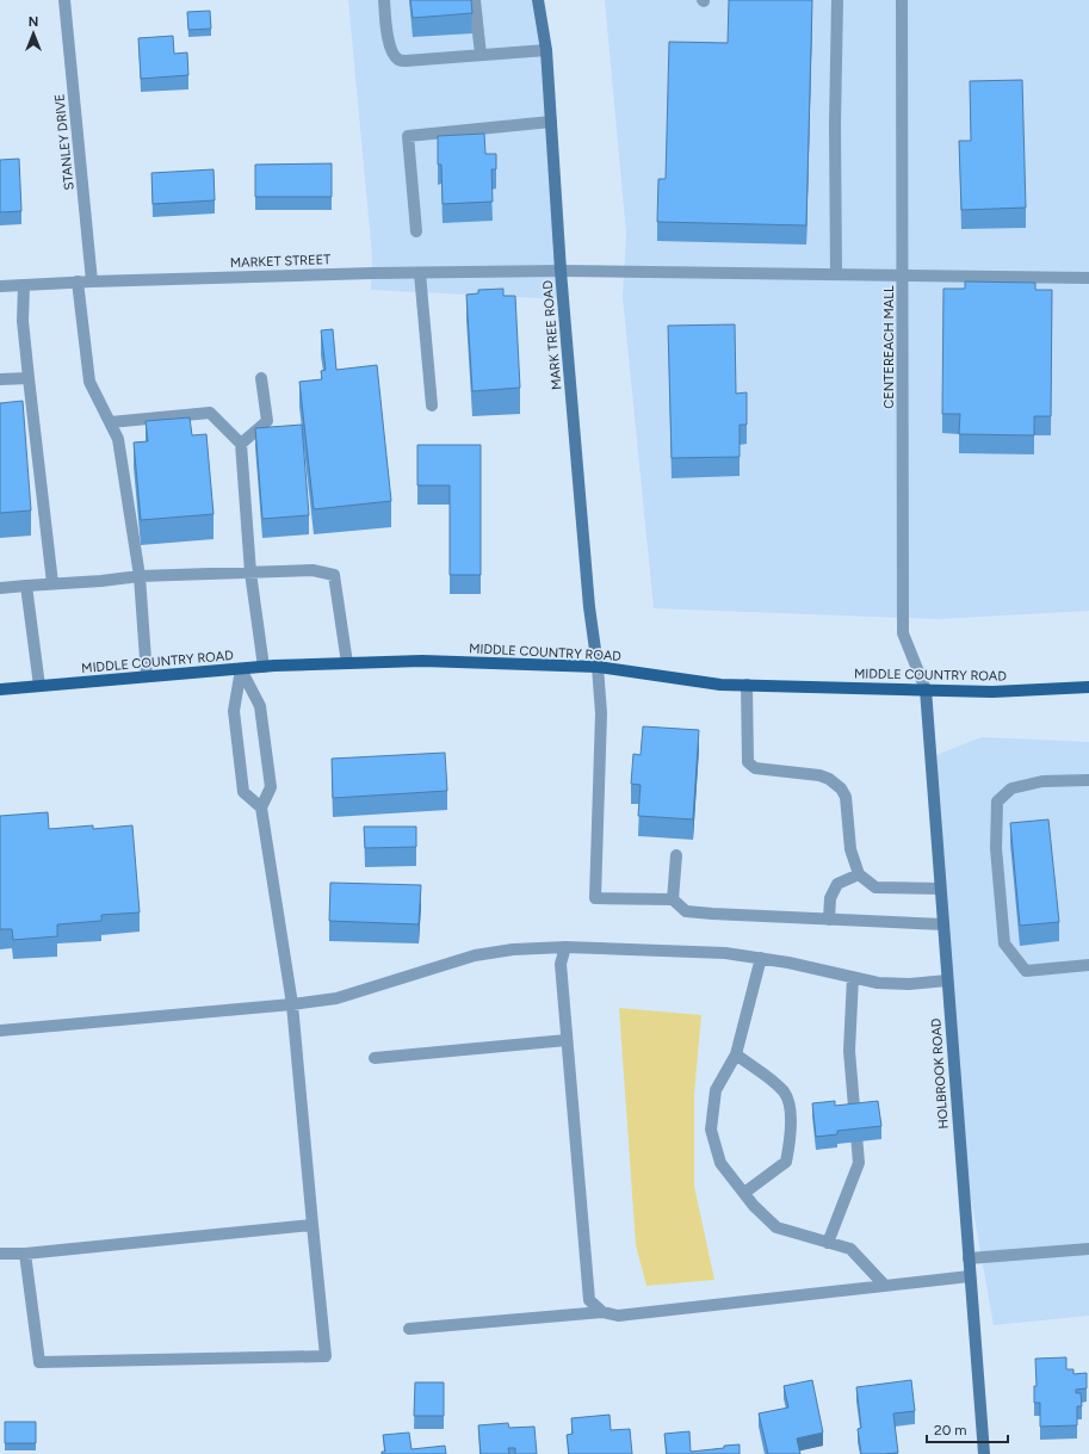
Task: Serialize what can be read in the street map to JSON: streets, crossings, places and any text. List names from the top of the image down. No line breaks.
{"streets":{"main road":["MIDDLE COUNTRY ROAD"],"street":["STANLEY DRIVE","MARKET STREET","MARK TREE ROAD","CENTEREACH MALL","HOLBROOK ROAD"]},"crossings":[["STANLEY DRIVE","MARKET STREET"],["MARKET STREET","MARK TREE ROAD"],["MARKET STREET","CENTEREACH MALL"],["MARK TREE ROAD","MIDDLE COUNTRY ROAD"],["CENTEREACH MALL","MIDDLE COUNTRY ROAD"],["CENTEREACH MALL","HOLBROOK ROAD"],["MIDDLE COUNTRY ROAD","HOLBROOK ROAD"]],"scale_bar":"20 m","north":"top"}
